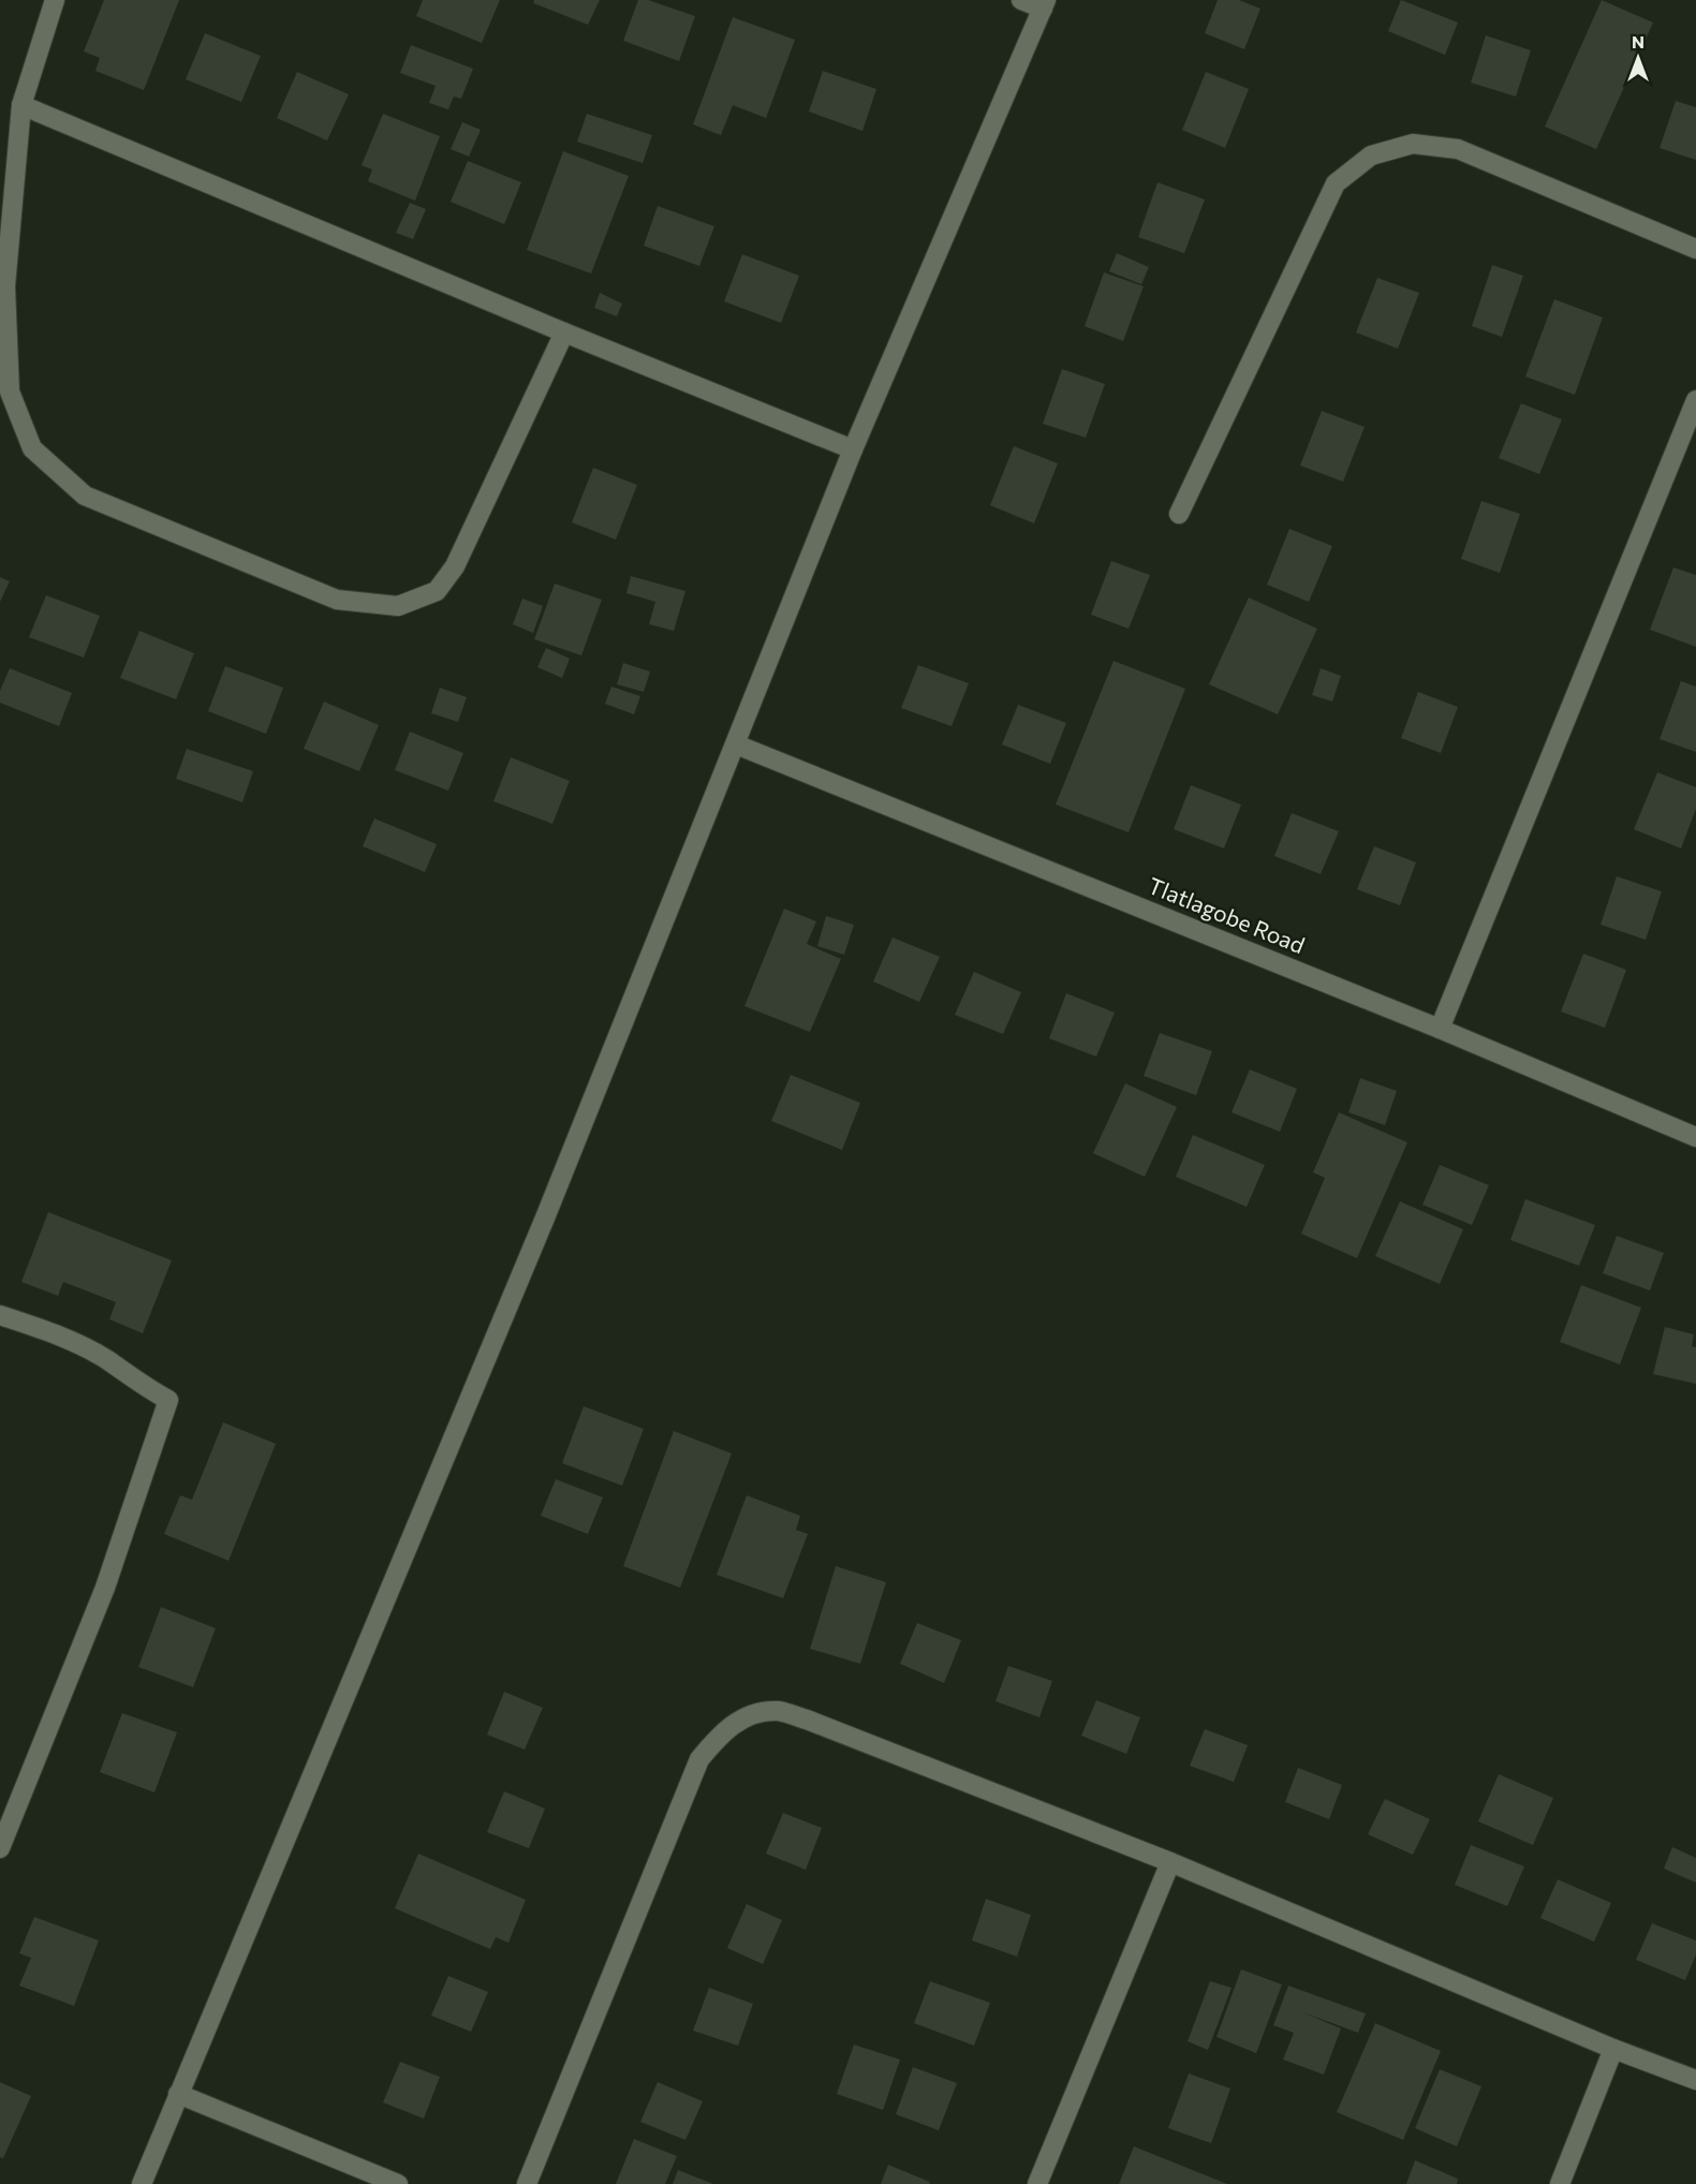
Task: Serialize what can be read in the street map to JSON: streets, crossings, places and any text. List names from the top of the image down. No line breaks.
{"streets":{"street":["Tlatlagobe Road"]},"north":"top"}
